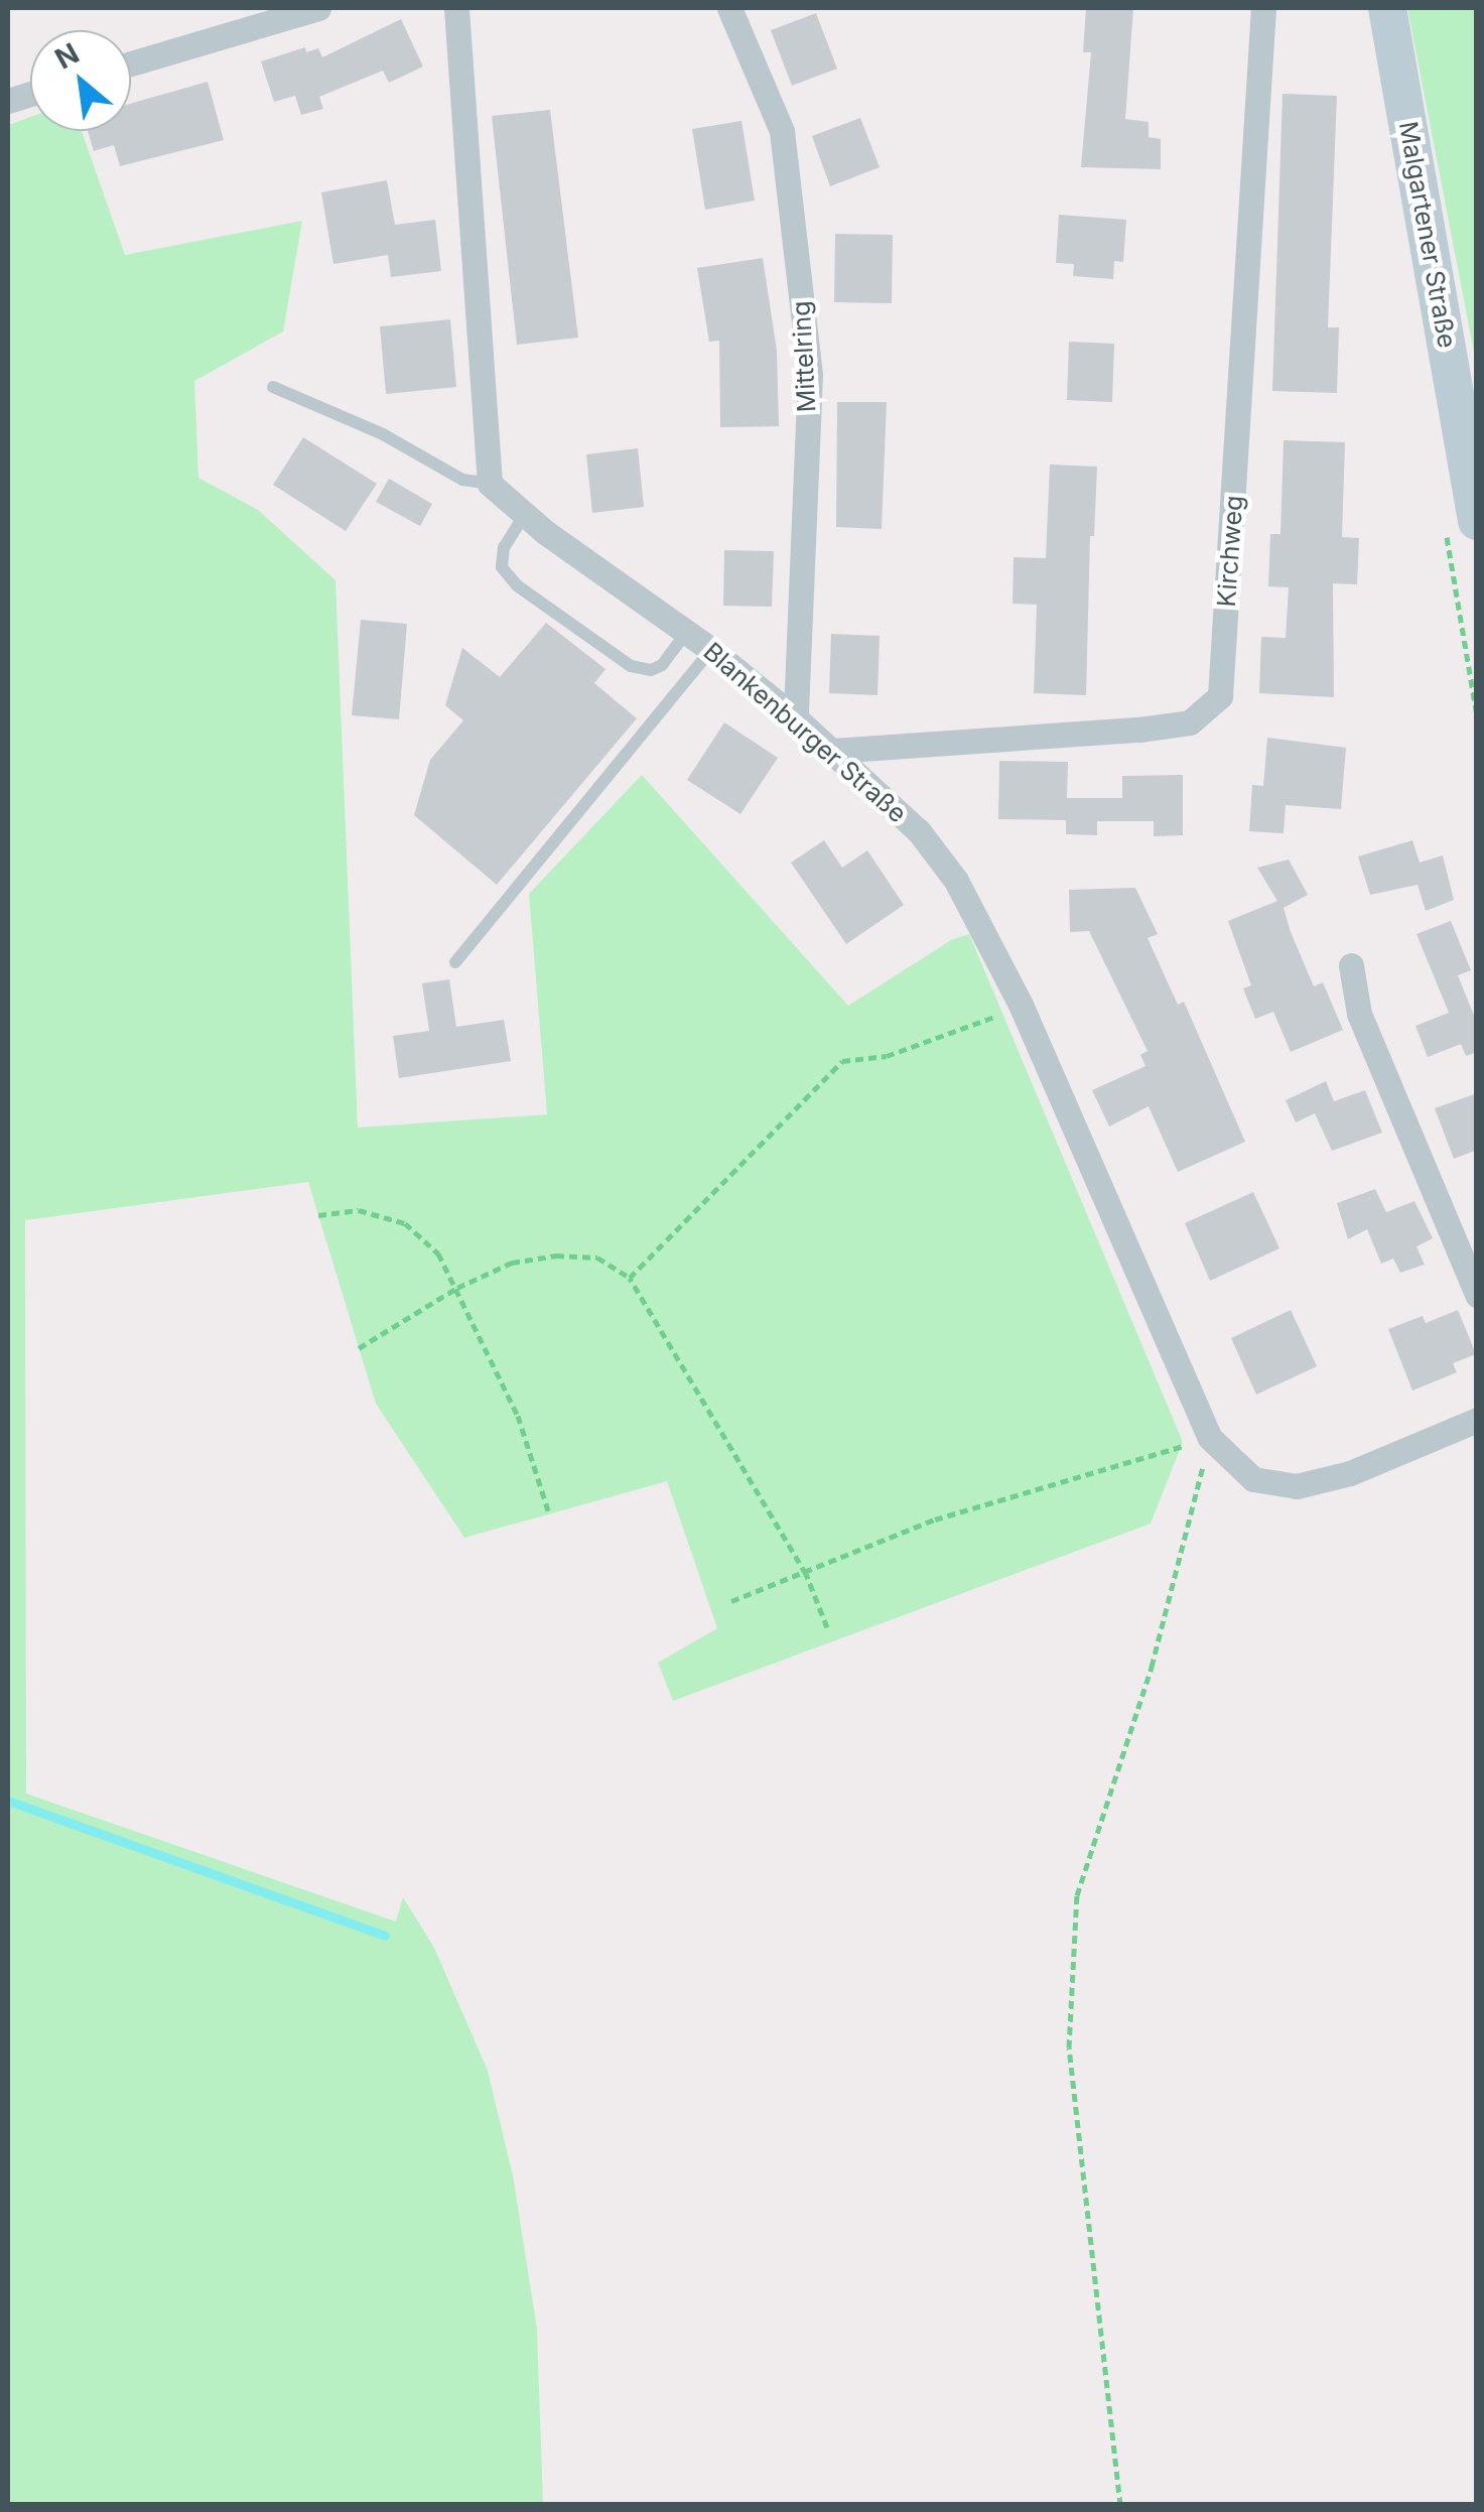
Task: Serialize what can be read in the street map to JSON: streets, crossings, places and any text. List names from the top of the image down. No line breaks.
{"streets":{"street":["Malgartener Straße","Mittelring","Kirchweg","Blankenburger Straße"]},"crossings":[["Mittelring","Blankenburger Straße"],["Kirchweg","Blankenburger Straße"]],"north":"top left"}
